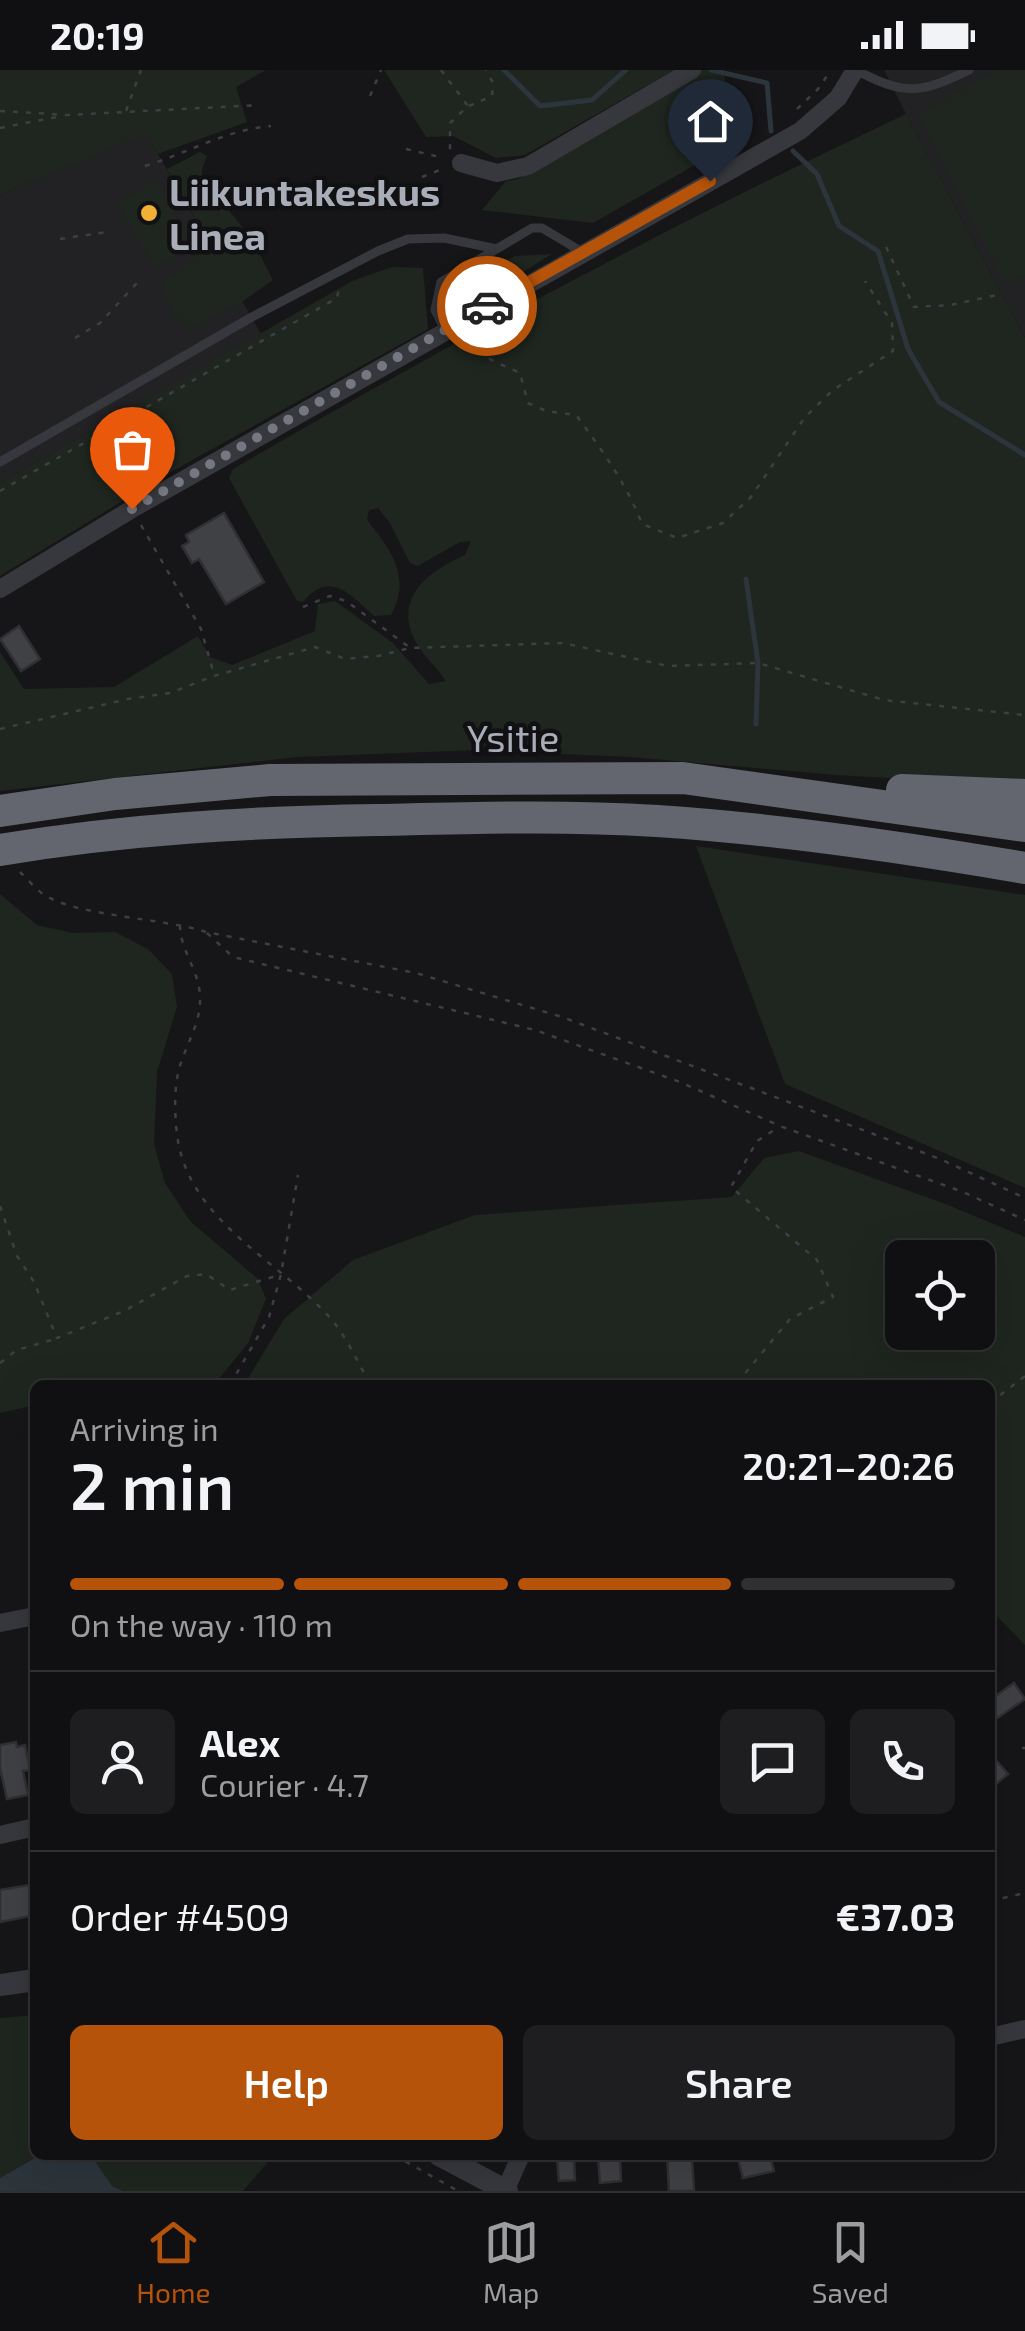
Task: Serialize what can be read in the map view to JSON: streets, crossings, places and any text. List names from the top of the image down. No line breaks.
{"streets":{"highway":["Ysitie"]},"places":["Liikuntakeskus Linea"],"page":{"status":"20:19","heading":["2 min","Arriving in","20:21–20:26"],"panel":["Alex","Courier · 4.7","Order #4509","€37.03"],"bar":"On the way · 110 m","buttons":["Help","Share"],"tabs":["Home","Map","Saved"]}}
